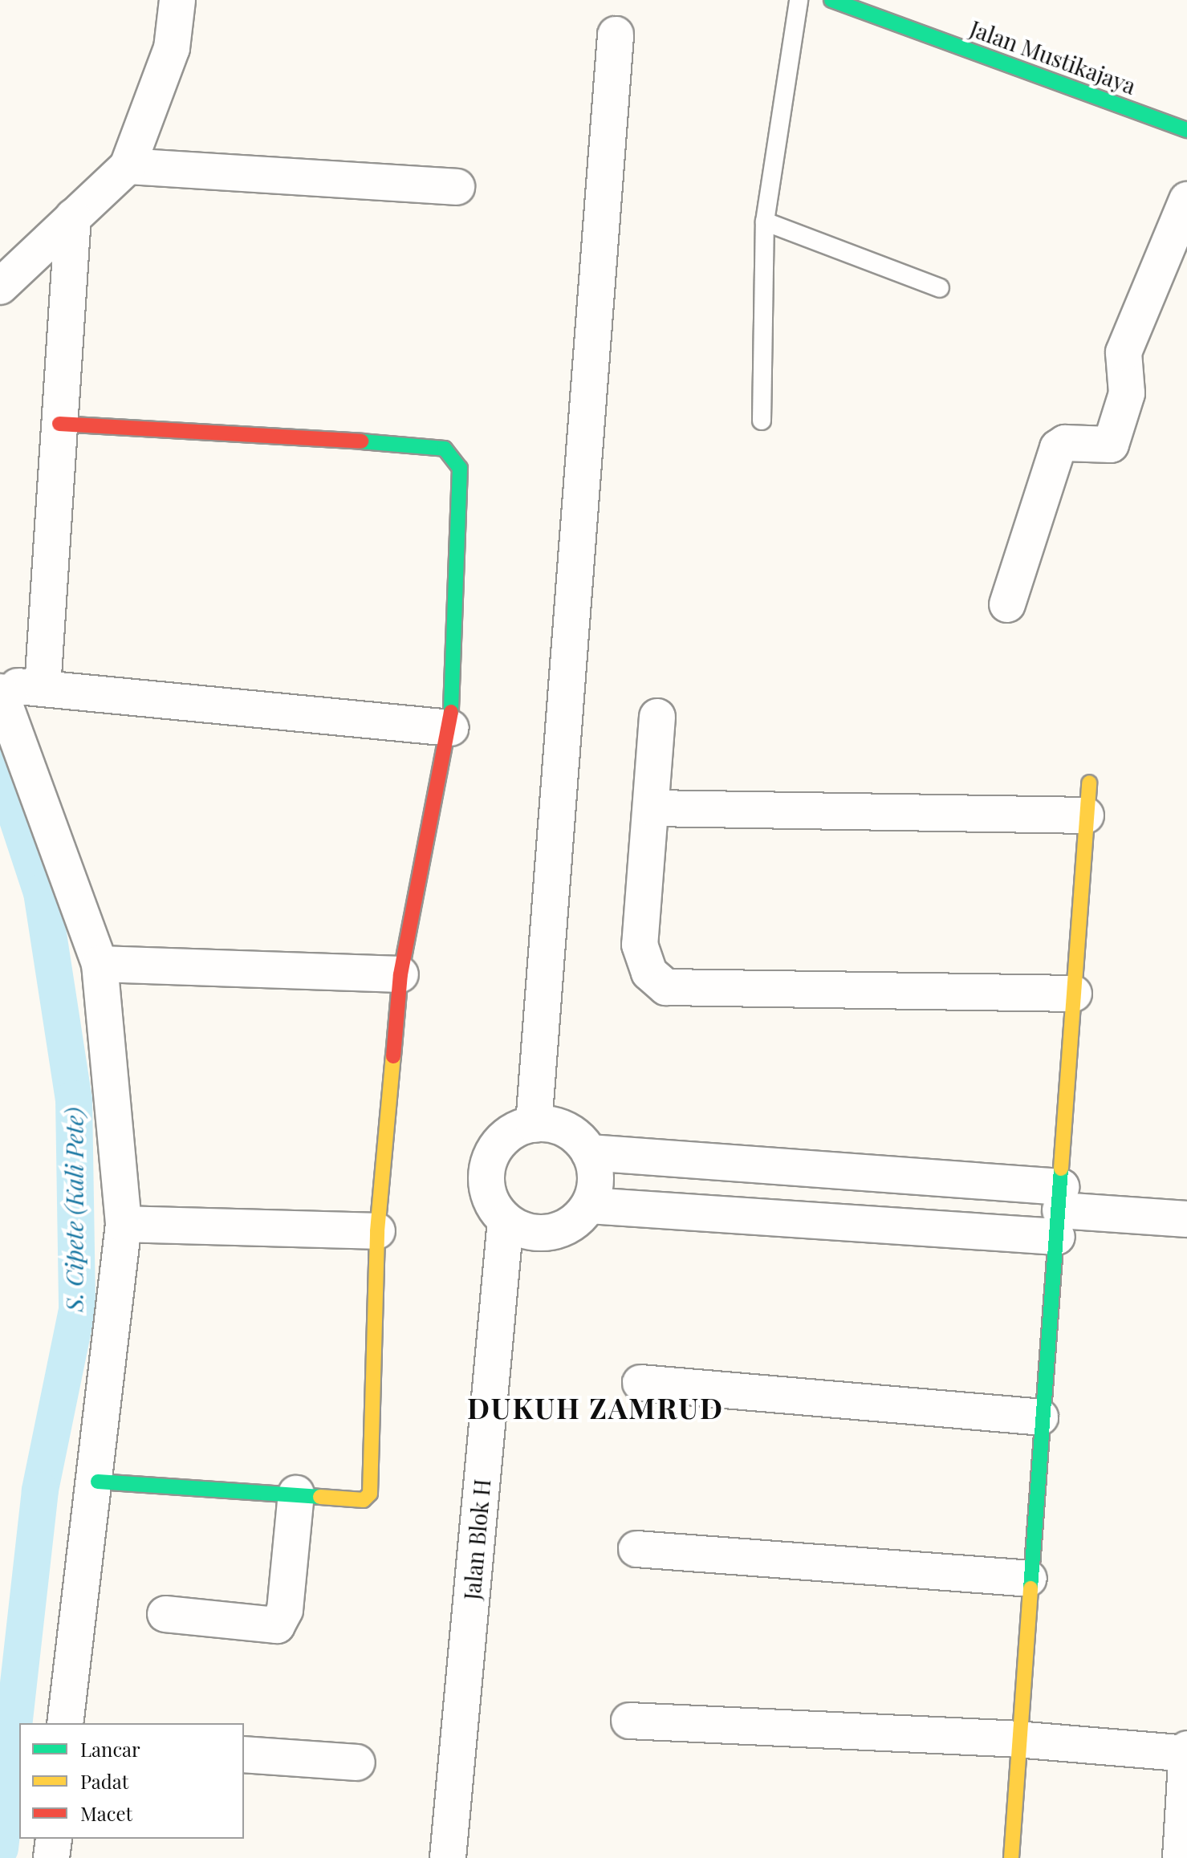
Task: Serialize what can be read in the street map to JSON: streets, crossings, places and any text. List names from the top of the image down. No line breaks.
{"streets":{"street":["Jalan Mustikajaya","Jalan Blok H"]},"districts":["DUKUH ZAMRUD"],"water":["S. Cipete (Kali Pete)"],"legend":["Lancar","Padat","Macet"]}
